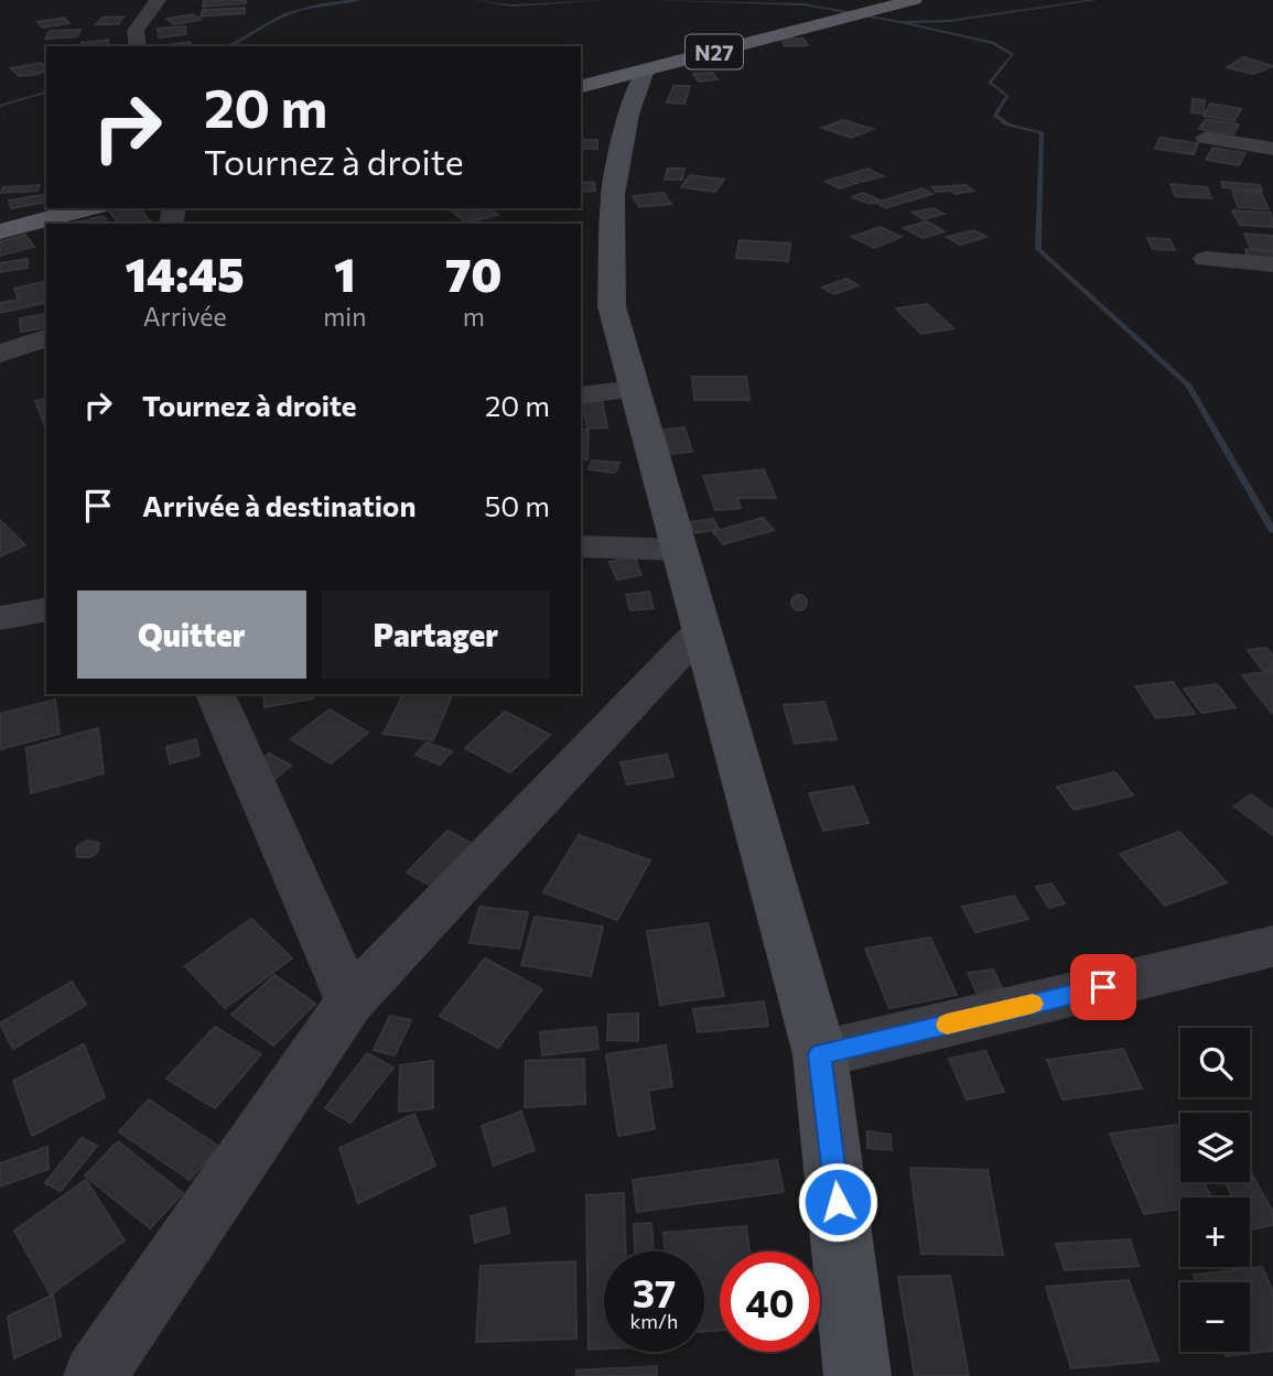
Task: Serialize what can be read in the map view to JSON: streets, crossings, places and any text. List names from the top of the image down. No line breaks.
{"streets":{"main road":["N27"]},"page":{"turn":["20 m","Tournez à droite"],"eta":["14:45","Arrivée","1","min","70","m"],"list":[{"name":"Tournez à droite","value":"20 m"},{"name":"Arrivée à destination","value":"50 m"}],"buttons":["Quitter","Partager"],"map_buttons":["+","−"],"speed":"37 km/h","limit":"40"}}
